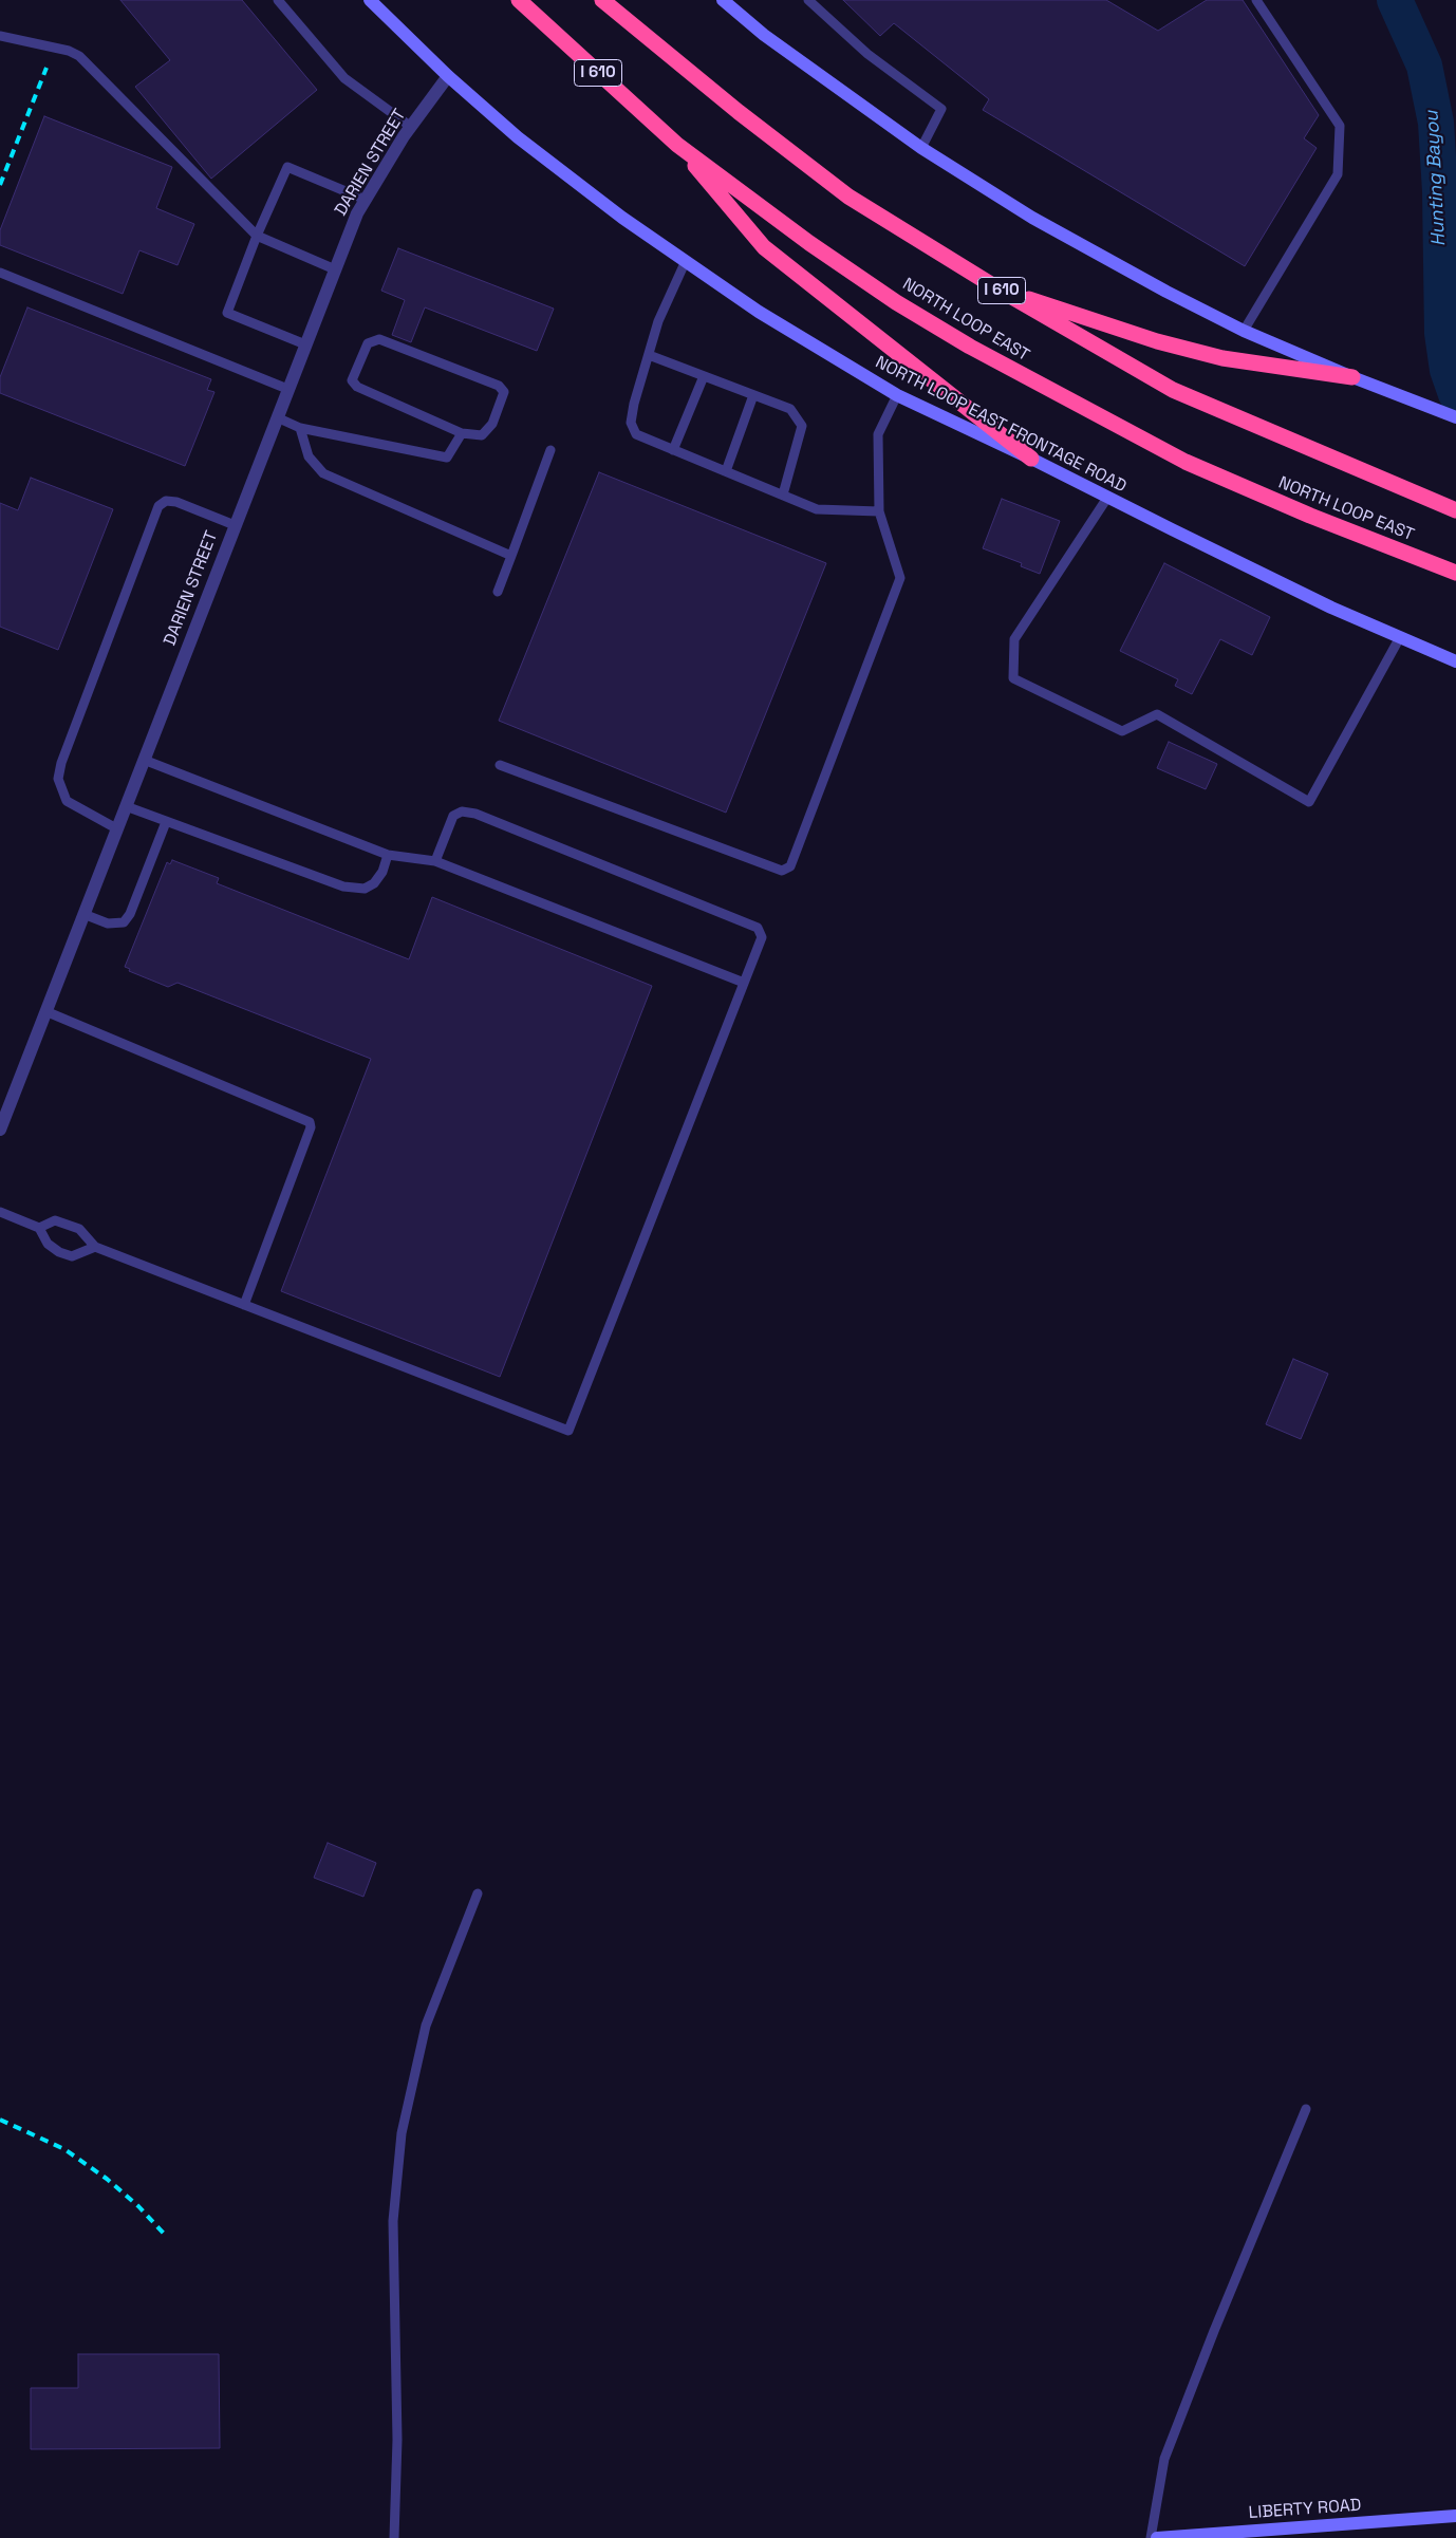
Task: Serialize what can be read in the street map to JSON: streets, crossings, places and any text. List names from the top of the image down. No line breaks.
{"streets":{"highway":["I 610","NORTH LOOP EAST"],"main road":["NORTH LOOP EAST FRONTAGE ROAD","LIBERTY ROAD"],"street":["DARIEN STREET"]},"crossings":[["DARIEN STREET","NORTH LOOP EAST FRONTAGE ROAD"]],"water":["Hunting Bayou"]}
